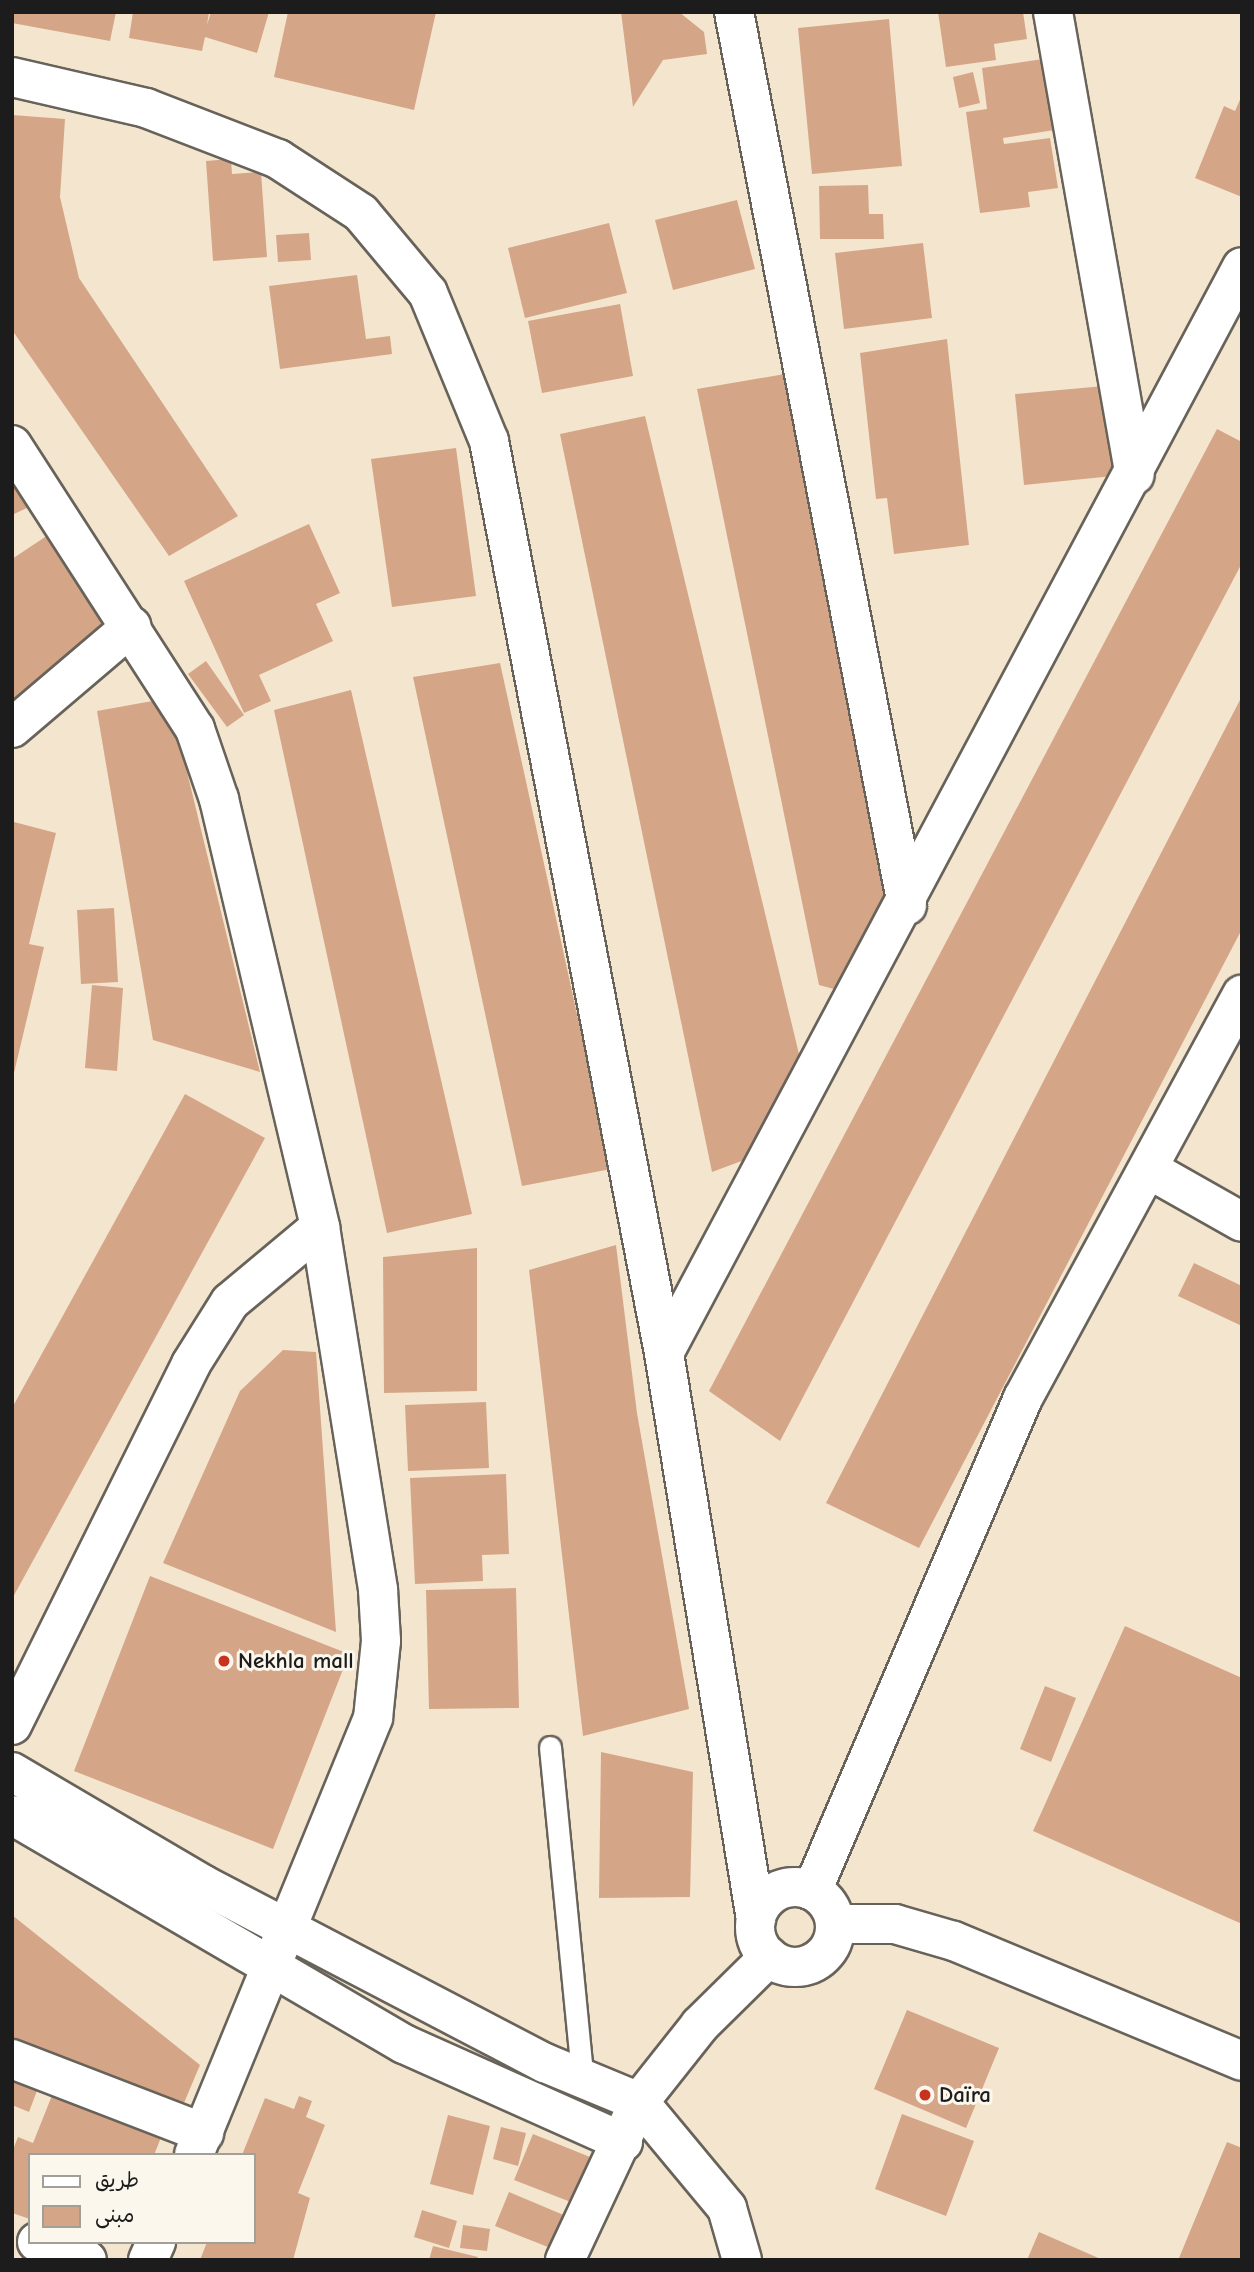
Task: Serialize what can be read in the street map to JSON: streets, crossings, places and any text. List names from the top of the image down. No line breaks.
{"places":["Nekhla mall","Daïra"],"legend":["طريق","مبنى"]}
